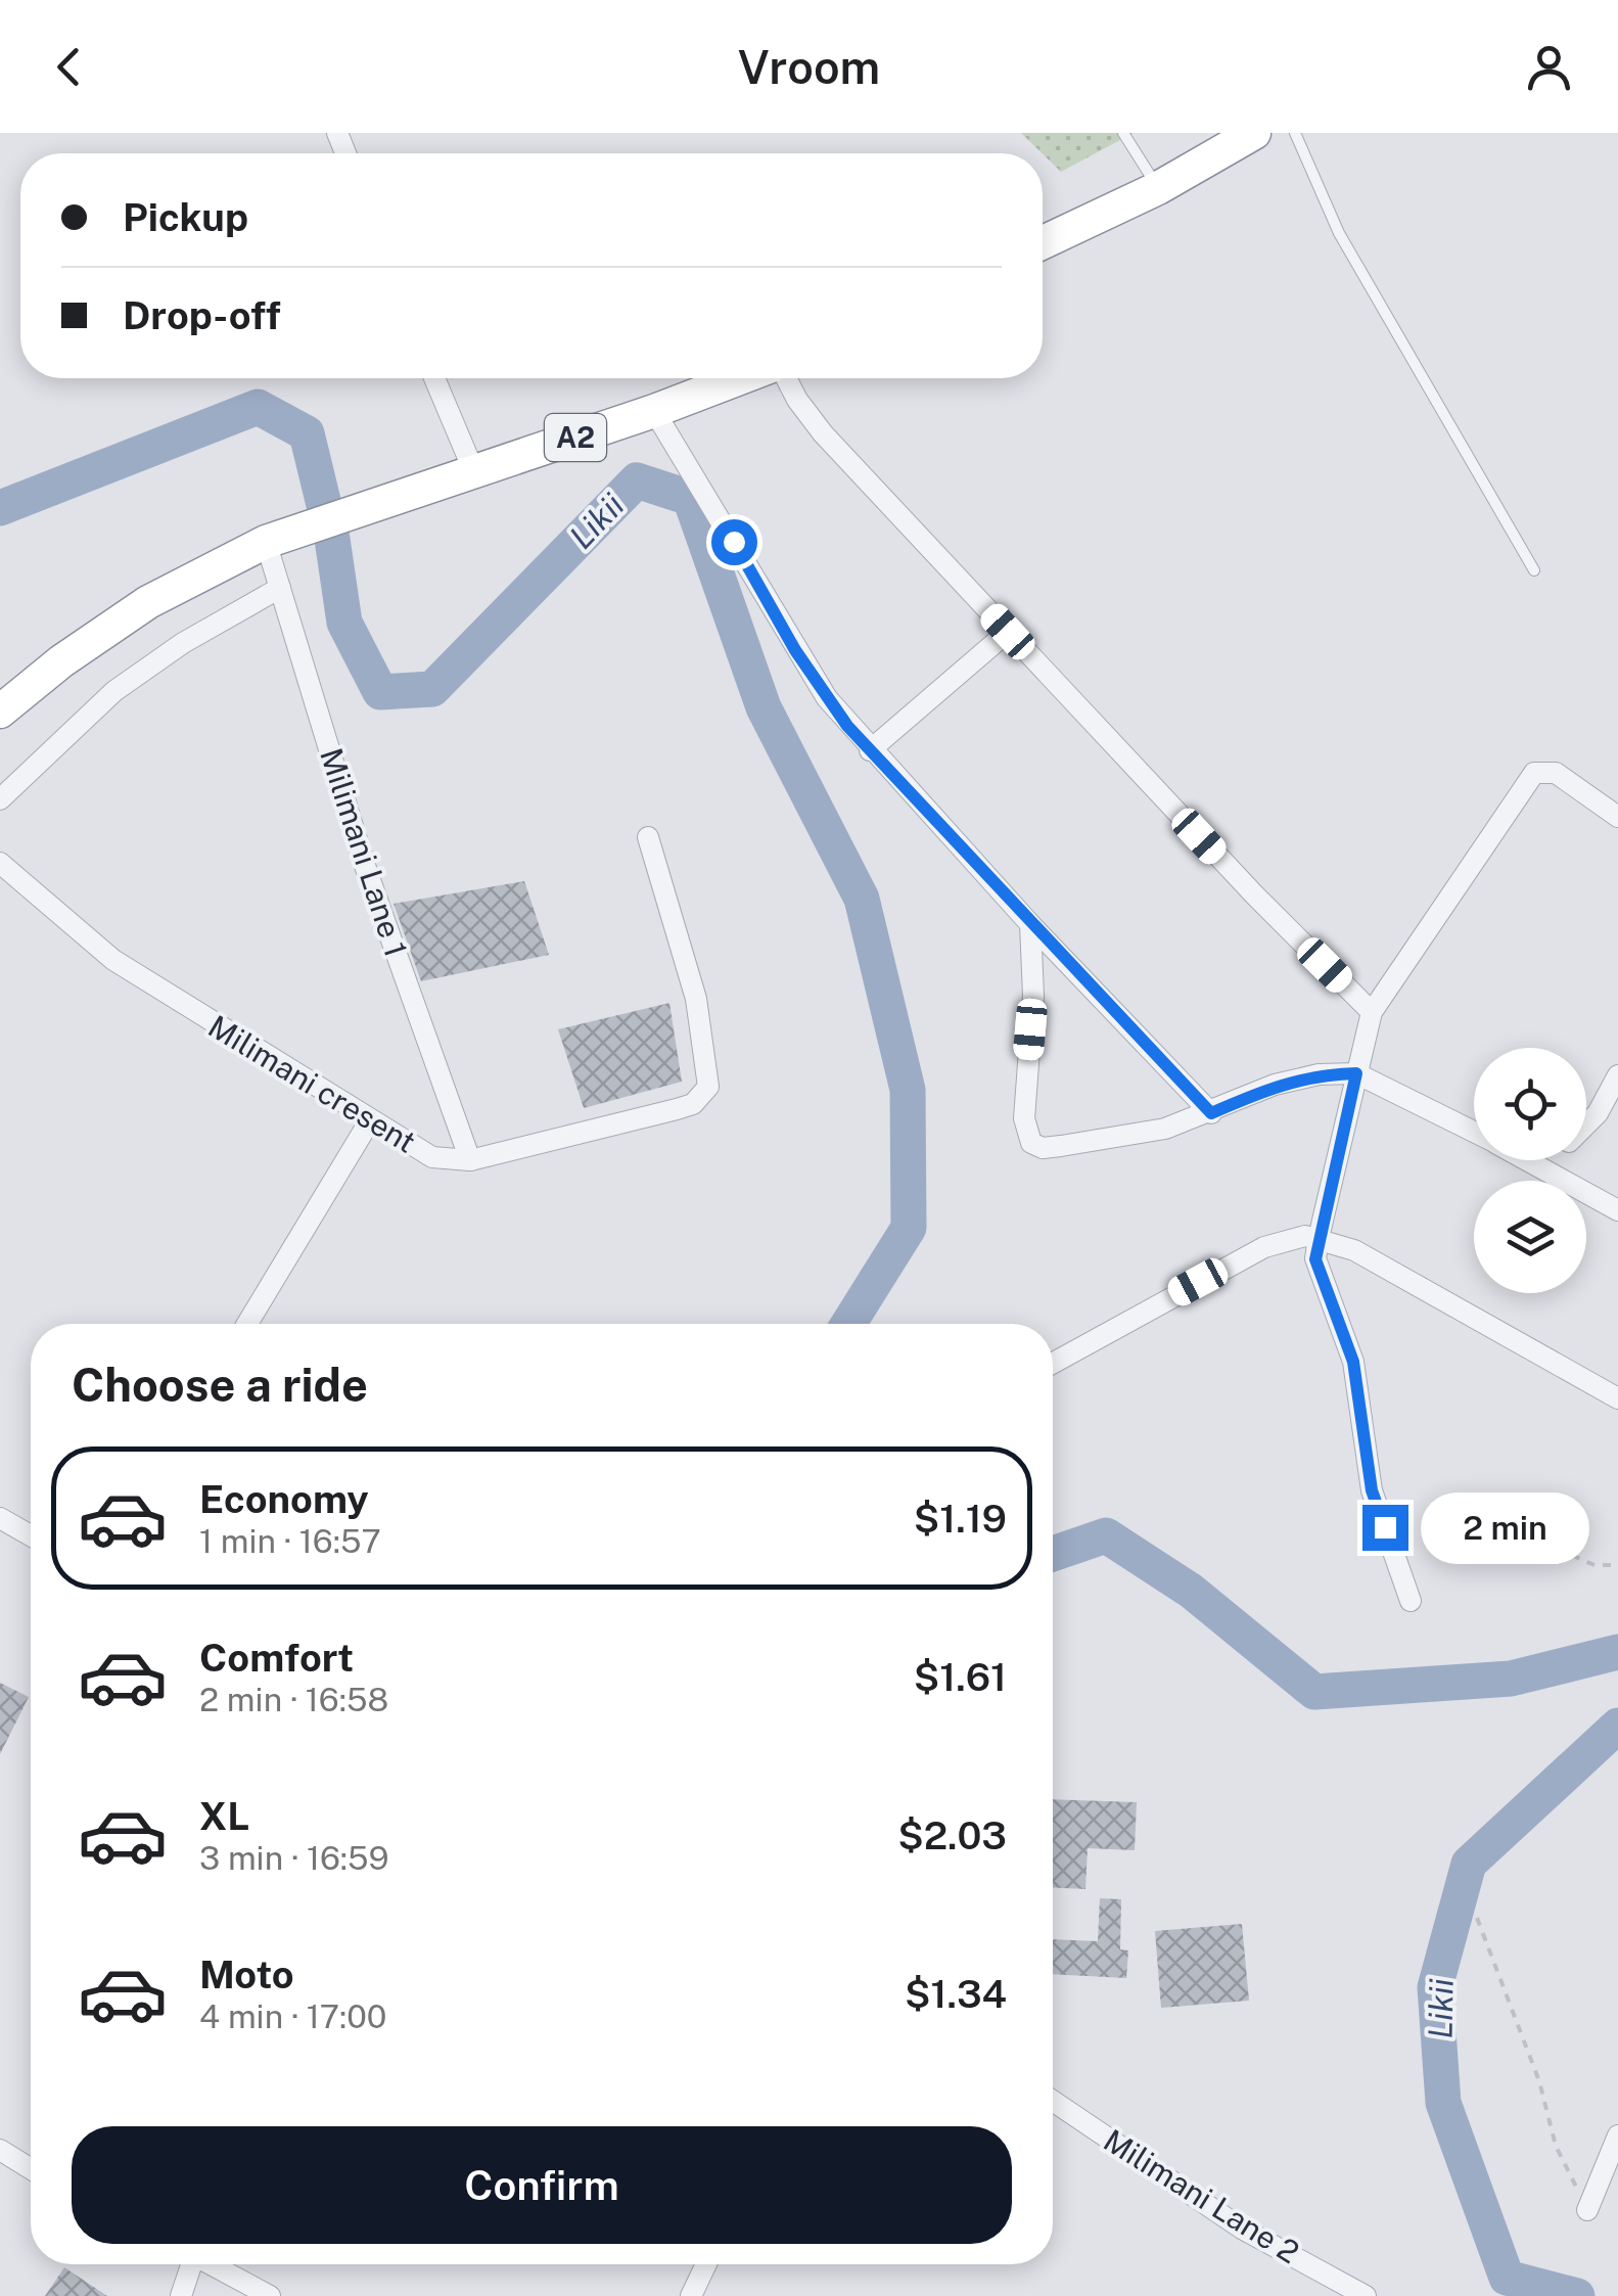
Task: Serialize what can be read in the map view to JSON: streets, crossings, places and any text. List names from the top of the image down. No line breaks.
{"streets":{"highway":["A2"],"street":["Milimani Lane 1","Milimani cresent","Milimani Lane 2"]},"crossings":[["A2","Milimani Lane 1"],["Milimani Lane 1","Milimani cresent"]],"water":["Likii"],"page":{"header":"Vroom","banner":["Pickup","Drop-off"],"heading":"Choose a ride","list":[{"name":"Economy","note":"1 min · 16:57","value":"$1.19"},{"name":"Comfort","note":"2 min · 16:58","value":"$1.61"},{"name":"XL","note":"3 min · 16:59","value":"$2.03"},{"name":"Moto","note":"4 min · 17:00","value":"$1.34"}],"bubble":"2 min","buttons":"Confirm"}}
